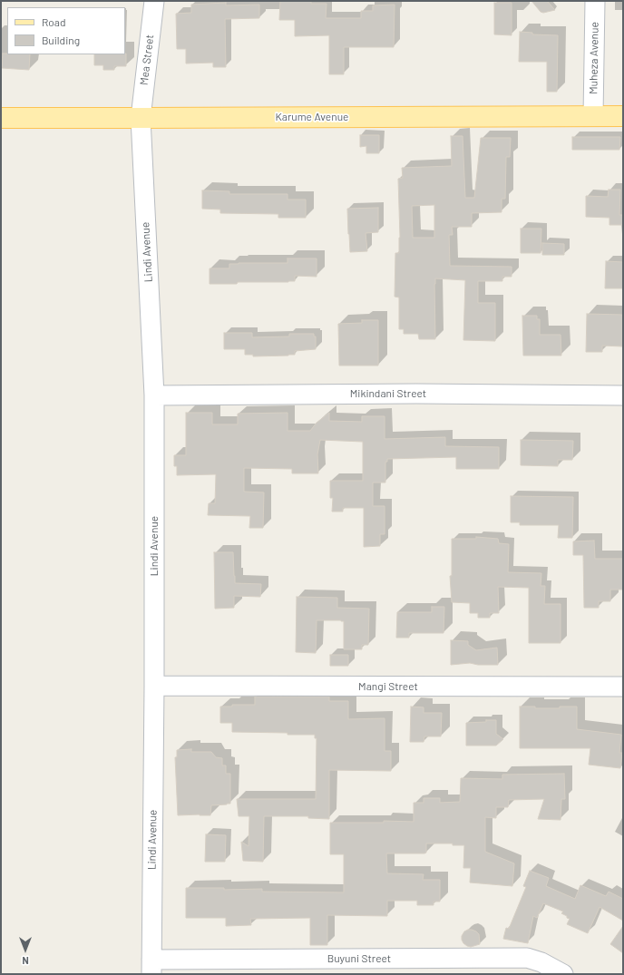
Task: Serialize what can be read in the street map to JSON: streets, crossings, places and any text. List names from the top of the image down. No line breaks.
{"streets":{"main road":["Karume Avenue"],"street":["Muheza Avenue","Mea Street","Lindi Avenue","Mikindani Street","Mangi Street","Buyuni Street"]},"crossings":[["Muheza Avenue","Karume Avenue"],["Mea Street","Karume Avenue"],["Mea Street","Lindi Avenue"],["Karume Avenue","Lindi Avenue"],["Lindi Avenue","Mikindani Street"],["Lindi Avenue","Mangi Street"],["Lindi Avenue","Buyuni Street"]],"legend":["Road","Building"],"north":"bottom"}
